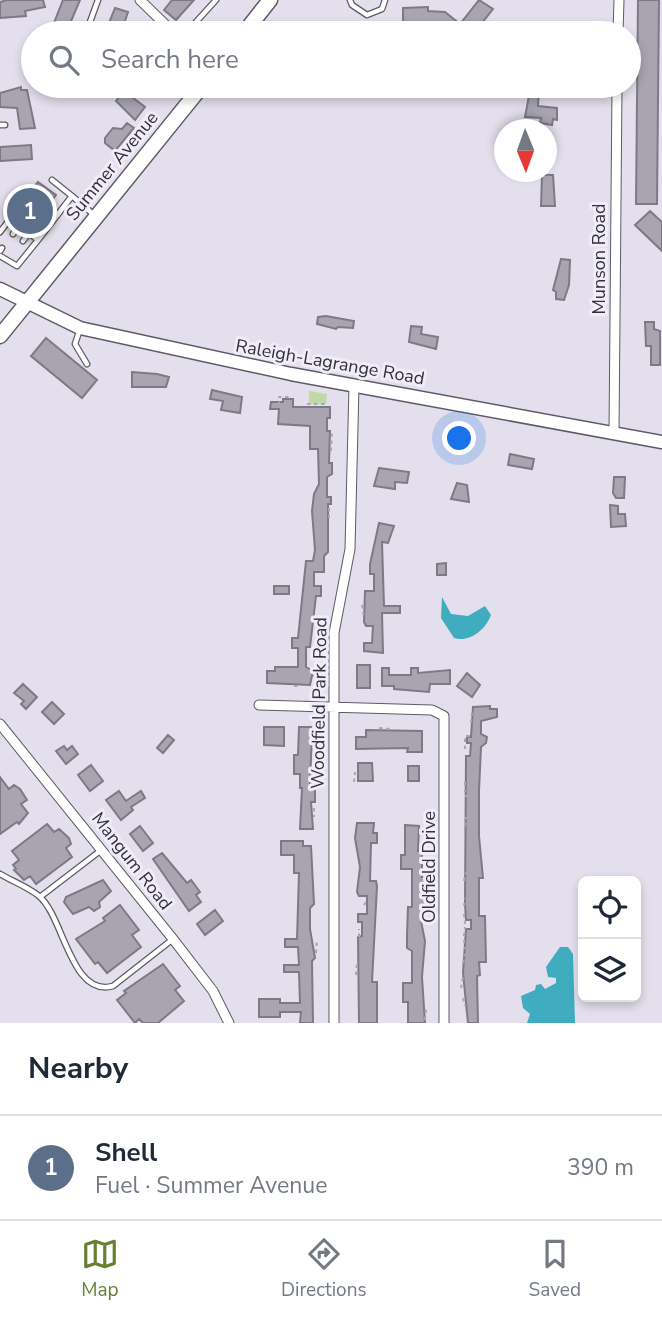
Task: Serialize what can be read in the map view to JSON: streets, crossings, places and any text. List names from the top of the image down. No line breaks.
{"streets":{"main road":["Summer Avenue","Raleigh-Lagrange Road"],"street":["Munson Road","Woodfield Park Road","Mangum Road","Oldfield Drive"]},"crossings":[["Summer Avenue","Raleigh-Lagrange Road"],["Munson Road","Raleigh-Lagrange Road"],["Raleigh-Lagrange Road","Woodfield Park Road"],["Woodfield Park Road","Oldfield Drive"]],"north":"bottom","page":{"search":"Search here","pins":"1","heading":"Nearby","list":[{"mark":"1","name":"Shell","note":"Fuel · Summer Avenue","value":"390 m"}],"nav":["Map","Directions","Saved"]}}
